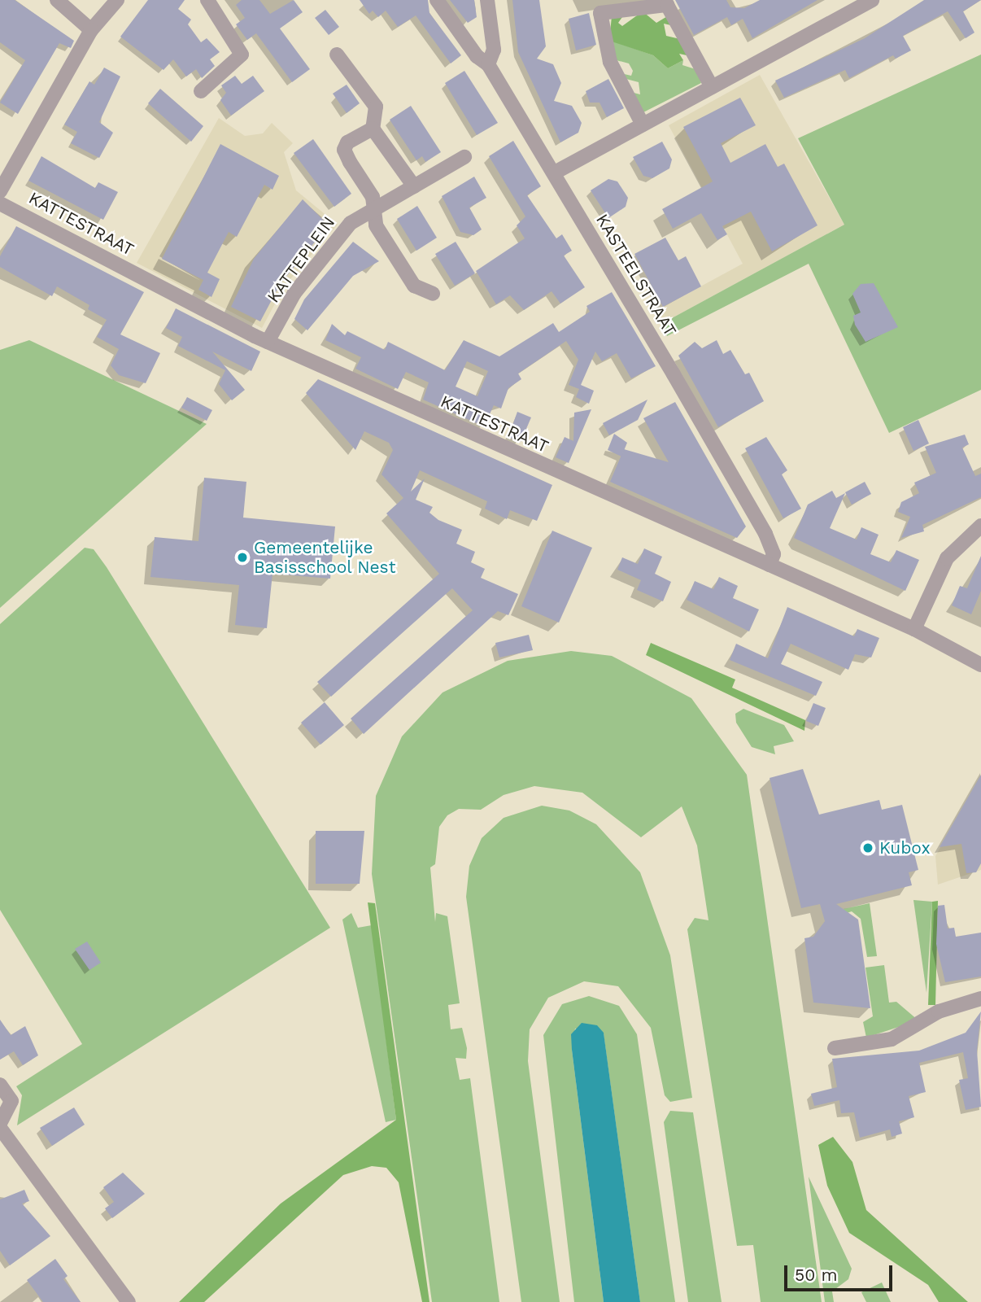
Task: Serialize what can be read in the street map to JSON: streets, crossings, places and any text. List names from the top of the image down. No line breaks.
{"streets":{"street":["KATTESTRAAT","KATTEPLEIN","KASTEELSTRAAT"]},"crossings":[["KATTESTRAAT","KATTEPLEIN"],["KATTESTRAAT","KASTEELSTRAAT"]],"places":["Gemeentelijke Basisschool Nest","Kubox"],"scale_bar":"50 m"}
